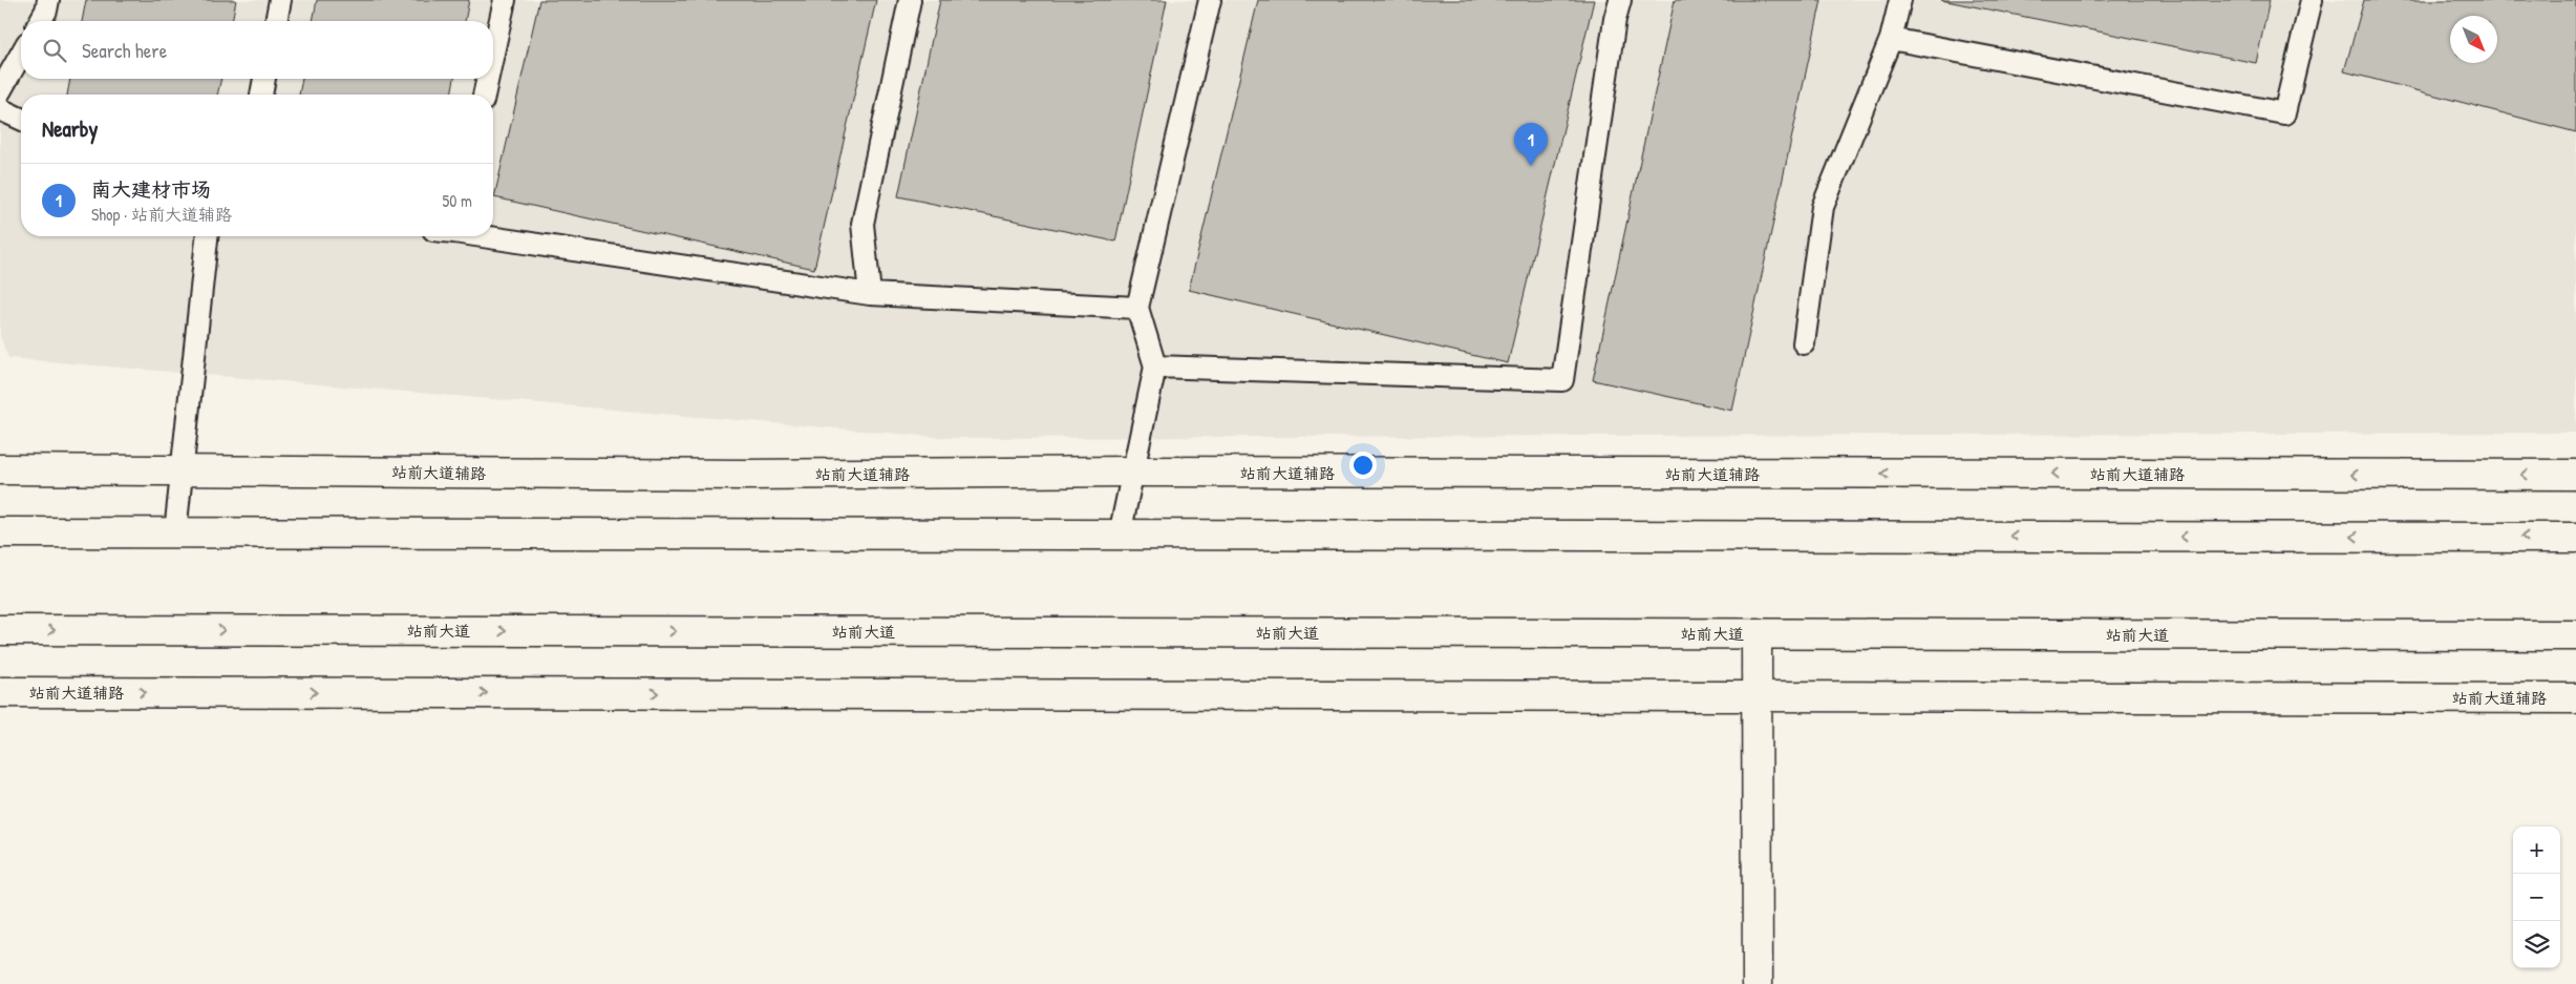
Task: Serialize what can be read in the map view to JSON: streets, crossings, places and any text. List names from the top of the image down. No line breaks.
{"streets":{"main road":["站前大道辅路","站前大道"]},"north":"bottom right","page":{"search":"Search here","heading":"Nearby","pins":"1","list":[{"mark":"1","name":"南大建材市场","note":"Shop · 站前大道辅路","value":"50 m"}],"map_buttons":["+","−"]}}
